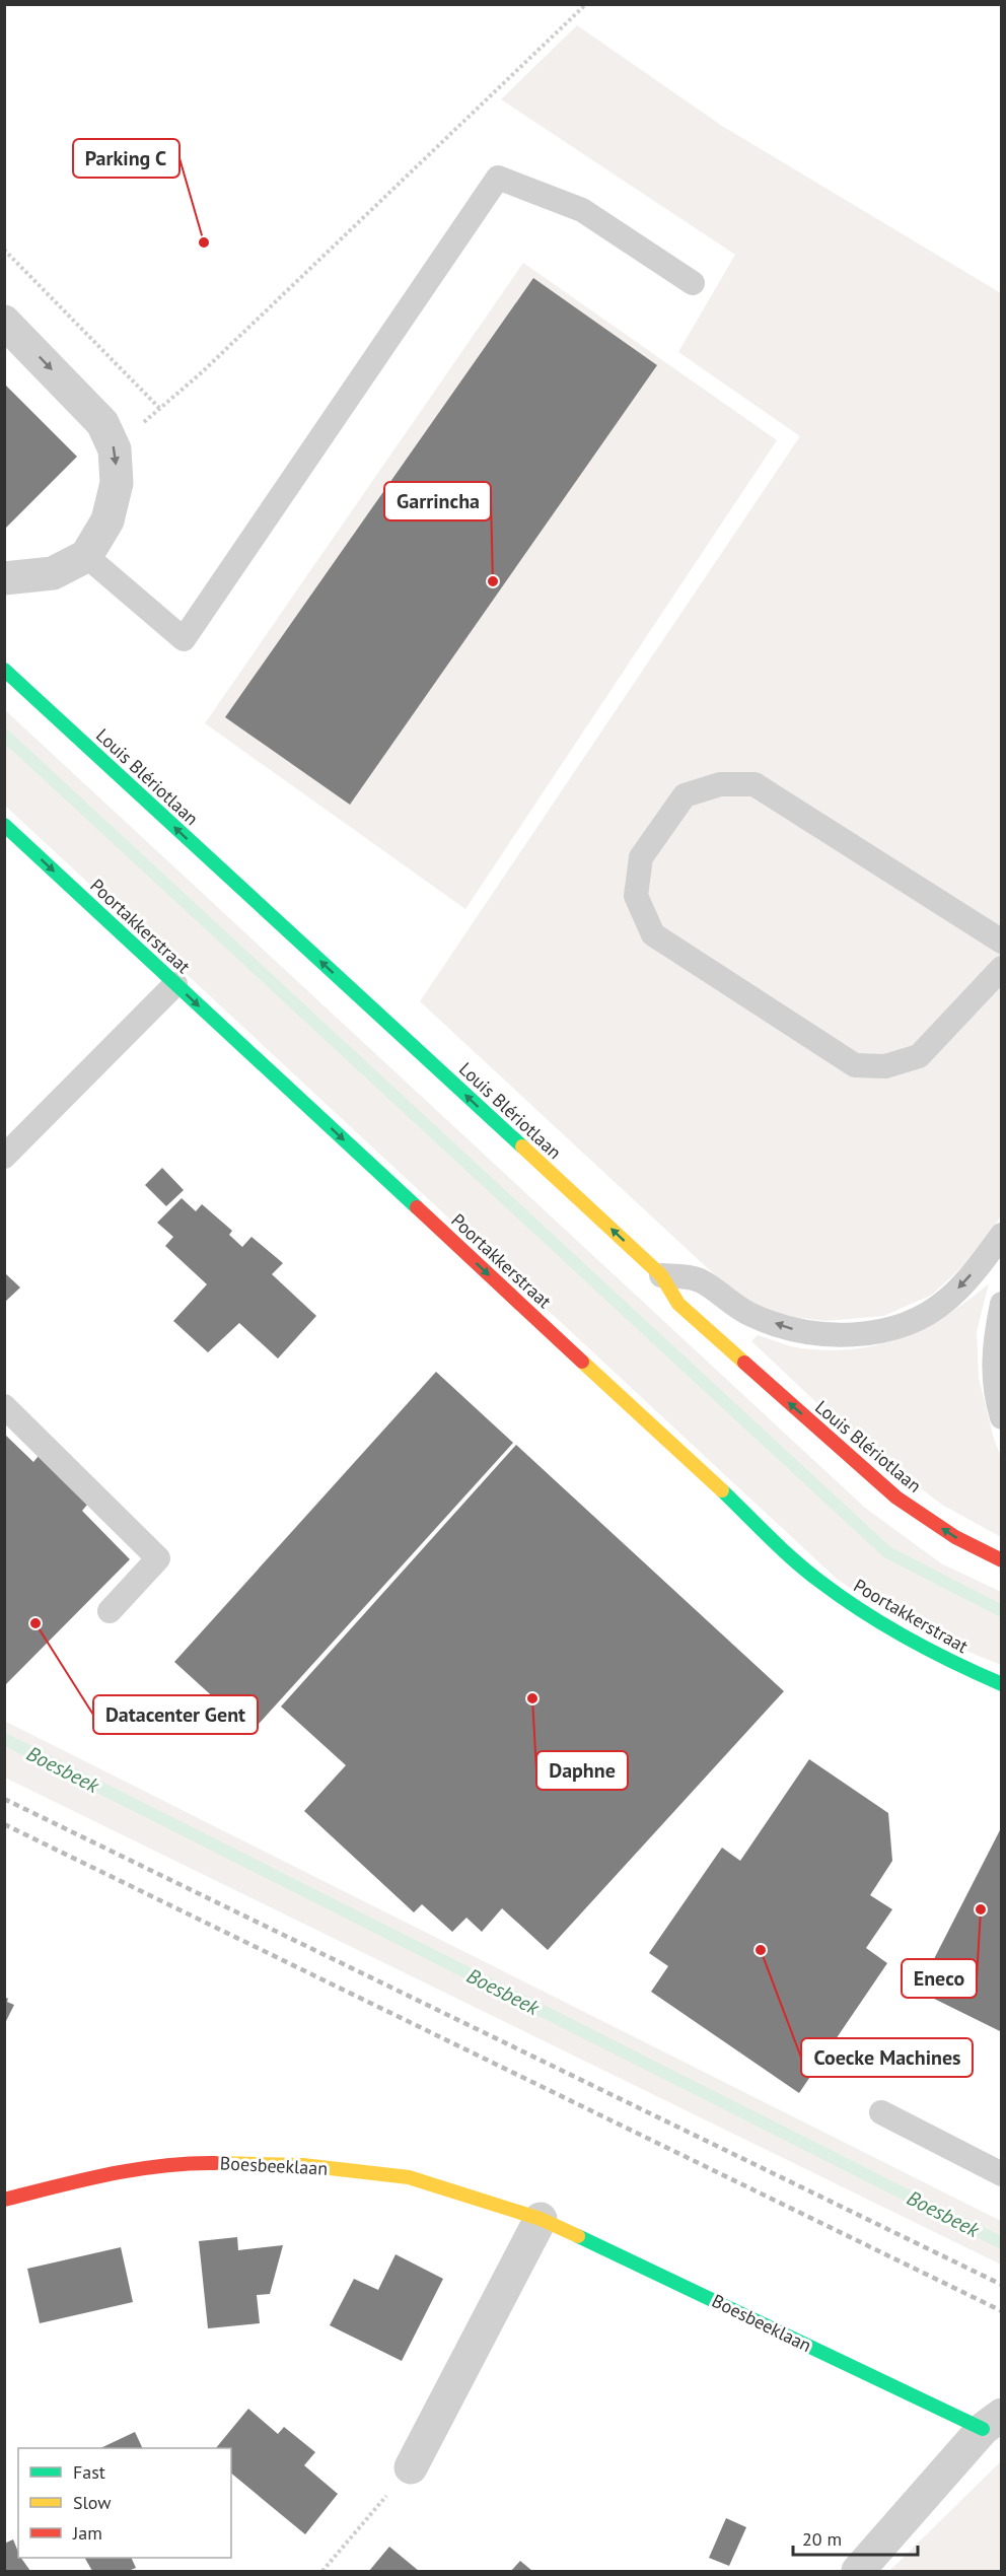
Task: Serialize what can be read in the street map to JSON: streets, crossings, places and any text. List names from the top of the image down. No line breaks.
{"streets":{"street":["Louis Blériotlaan","Poortakkerstraat","Boesbeeklaan"]},"one_way":["Louis Blériotlaan","Poortakkerstraat"],"water":["Boesbeek"],"places":["Parking C","Garrincha","Datacenter Gent","Daphne","Eneco","Coecke Machines"],"legend":["Fast","Slow","Jam"],"scale_bar":"20 m"}
